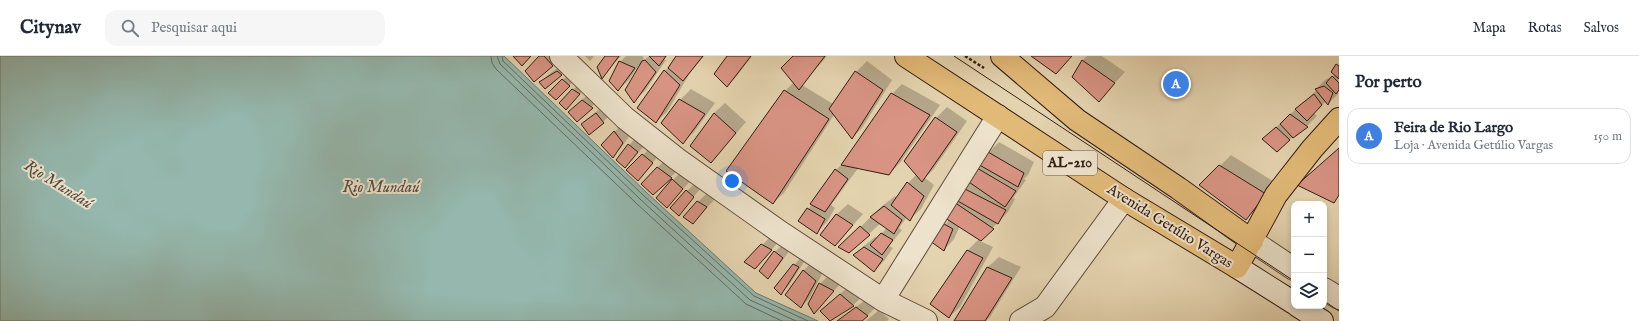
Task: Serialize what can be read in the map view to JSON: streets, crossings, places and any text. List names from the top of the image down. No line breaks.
{"streets":{"main road":["AL-210","Avenida Getúlio Vargas"]},"water":["Rio Mundaú"],"page":{"header":"Citynav","search":"Pesquisar aqui","nav":["Mapa","Rotas","Salvos"],"heading":"Por perto","pins":"A","list":[{"mark":"A","name":"Feira de Rio Largo","note":"Loja · Avenida Getúlio Vargas","value":"150 m"}],"map_buttons":["+","−"]}}
